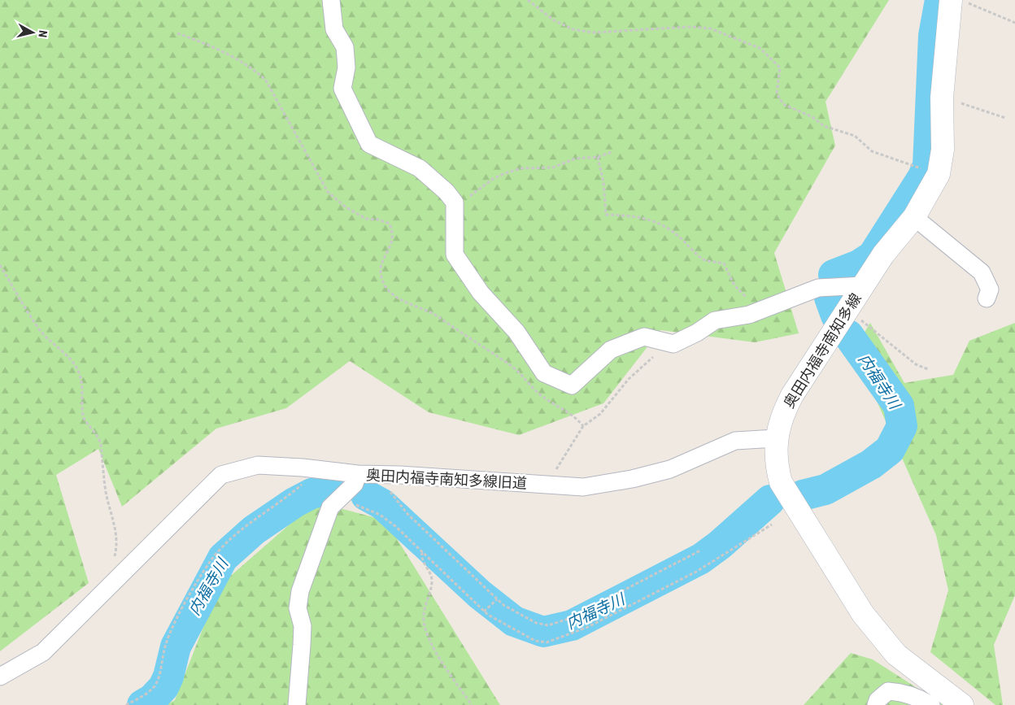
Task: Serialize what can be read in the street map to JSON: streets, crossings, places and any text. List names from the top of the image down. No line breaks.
{"streets":{"main road":["奥田内福寺南知多線"],"street":["奥田内福寺南知多線旧道"]},"crossings":[["奥田内福寺南知多線","奥田内福寺南知多線旧道"]],"water":["内福寺川"],"north":"right"}
